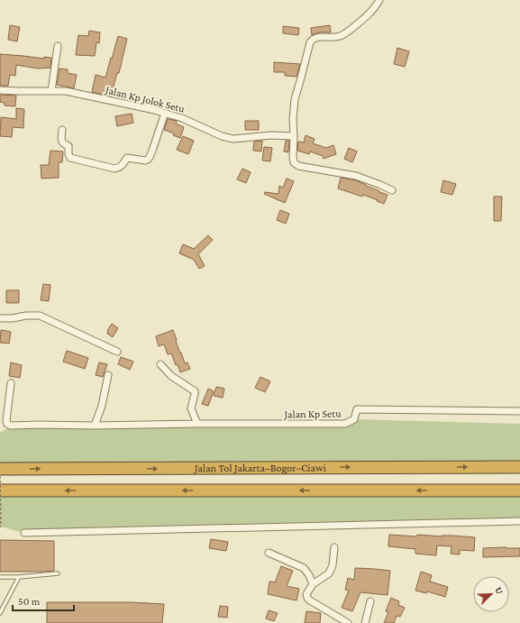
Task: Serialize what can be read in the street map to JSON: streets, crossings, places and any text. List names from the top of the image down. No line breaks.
{"streets":{"highway":["Jalan Tol Jakarta–Bogor–Ciawi"],"street":["Jalan Kp Jolok Setu","Jalan Kp Setu"]},"scale_bar":"50 m","north":"top right"}
